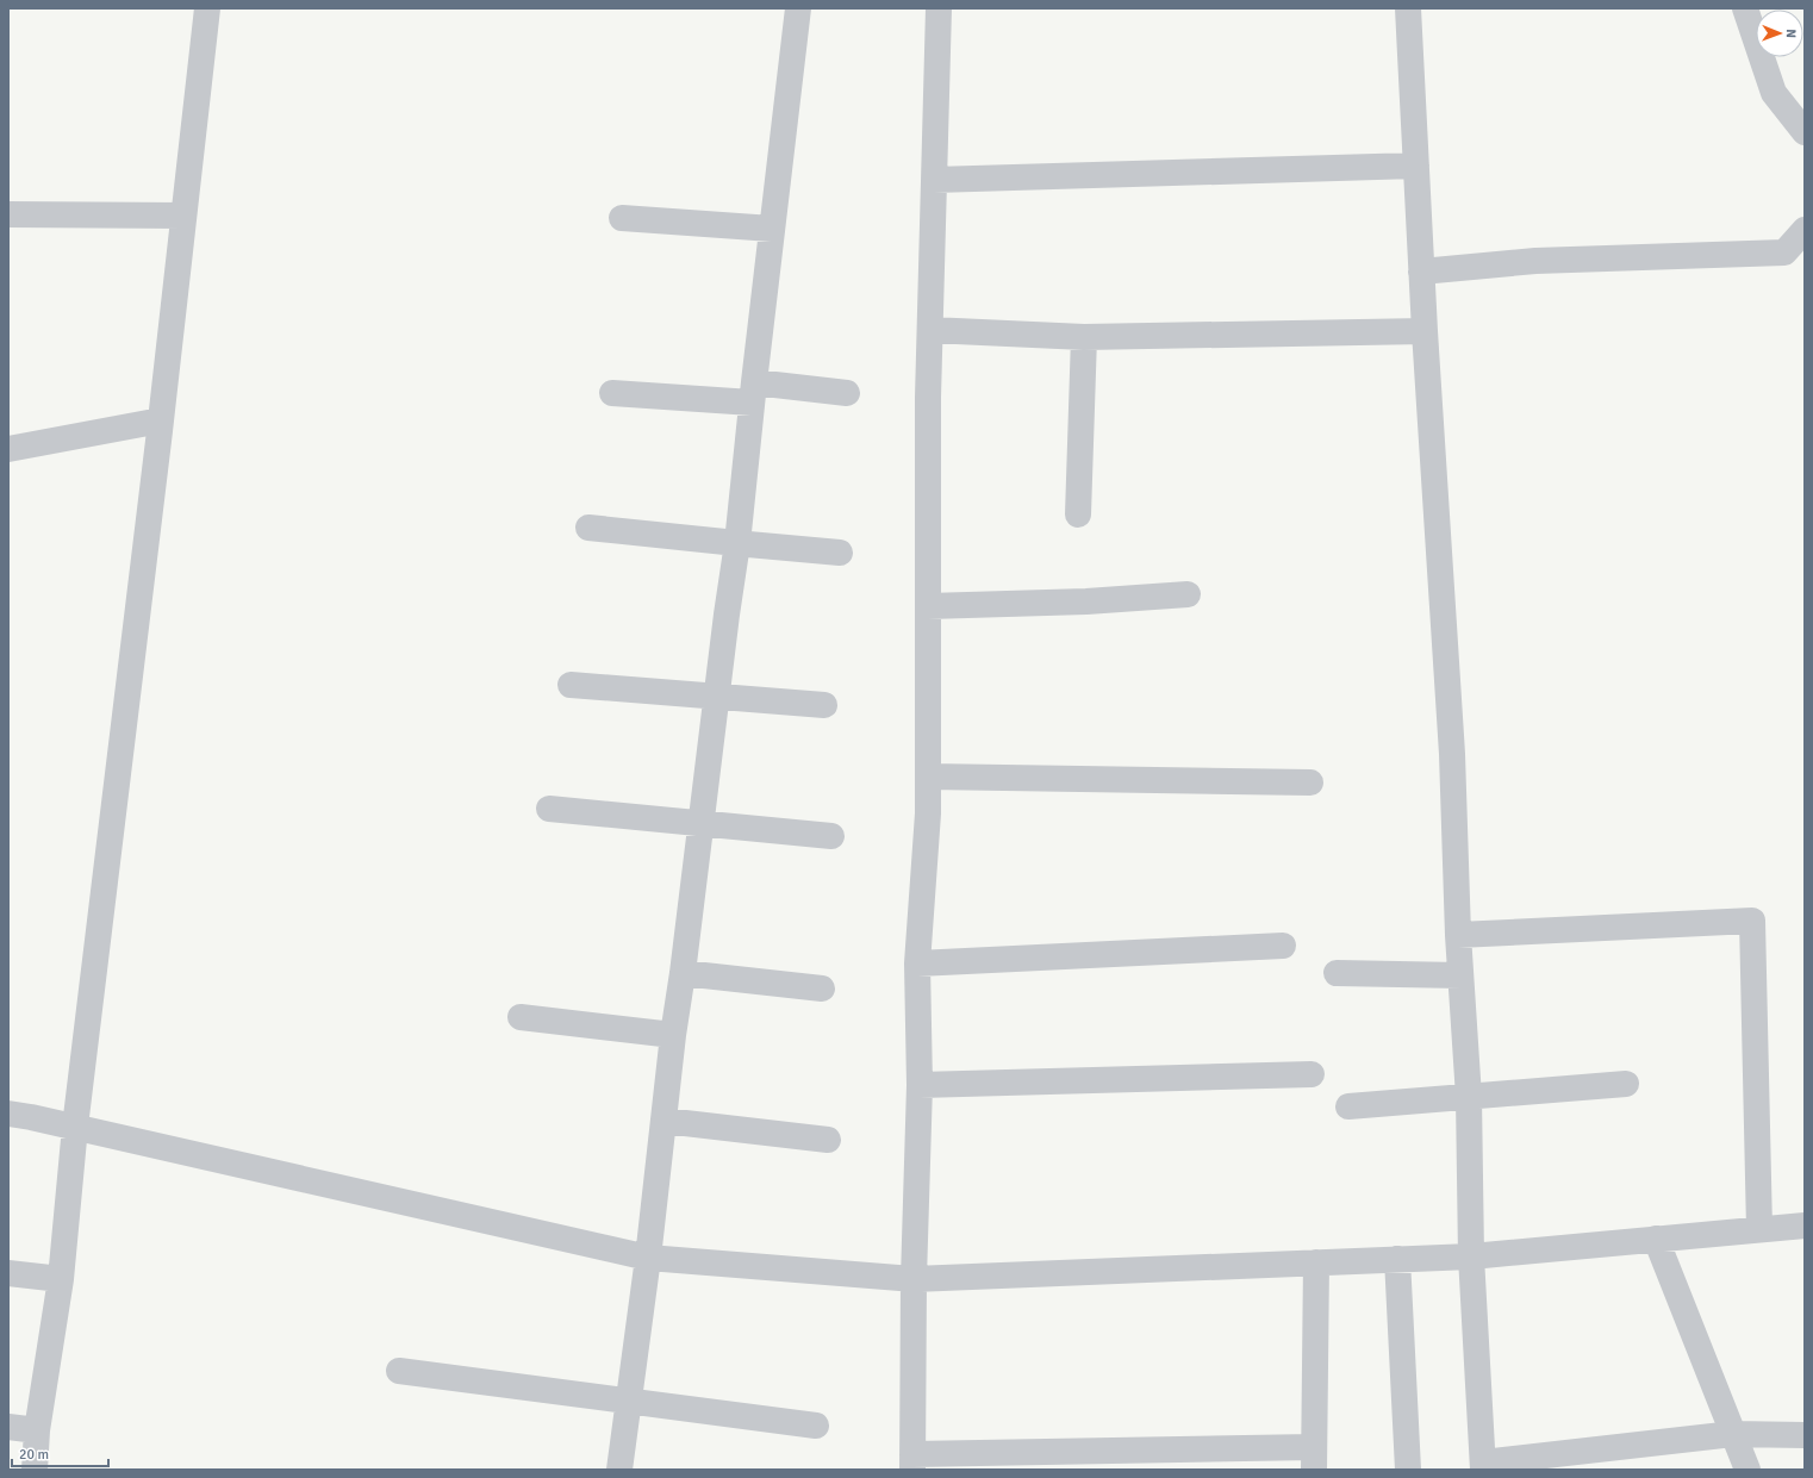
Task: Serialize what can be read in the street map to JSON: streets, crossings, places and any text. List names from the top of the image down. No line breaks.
{"scale_bar":"20 m","north":"right"}
